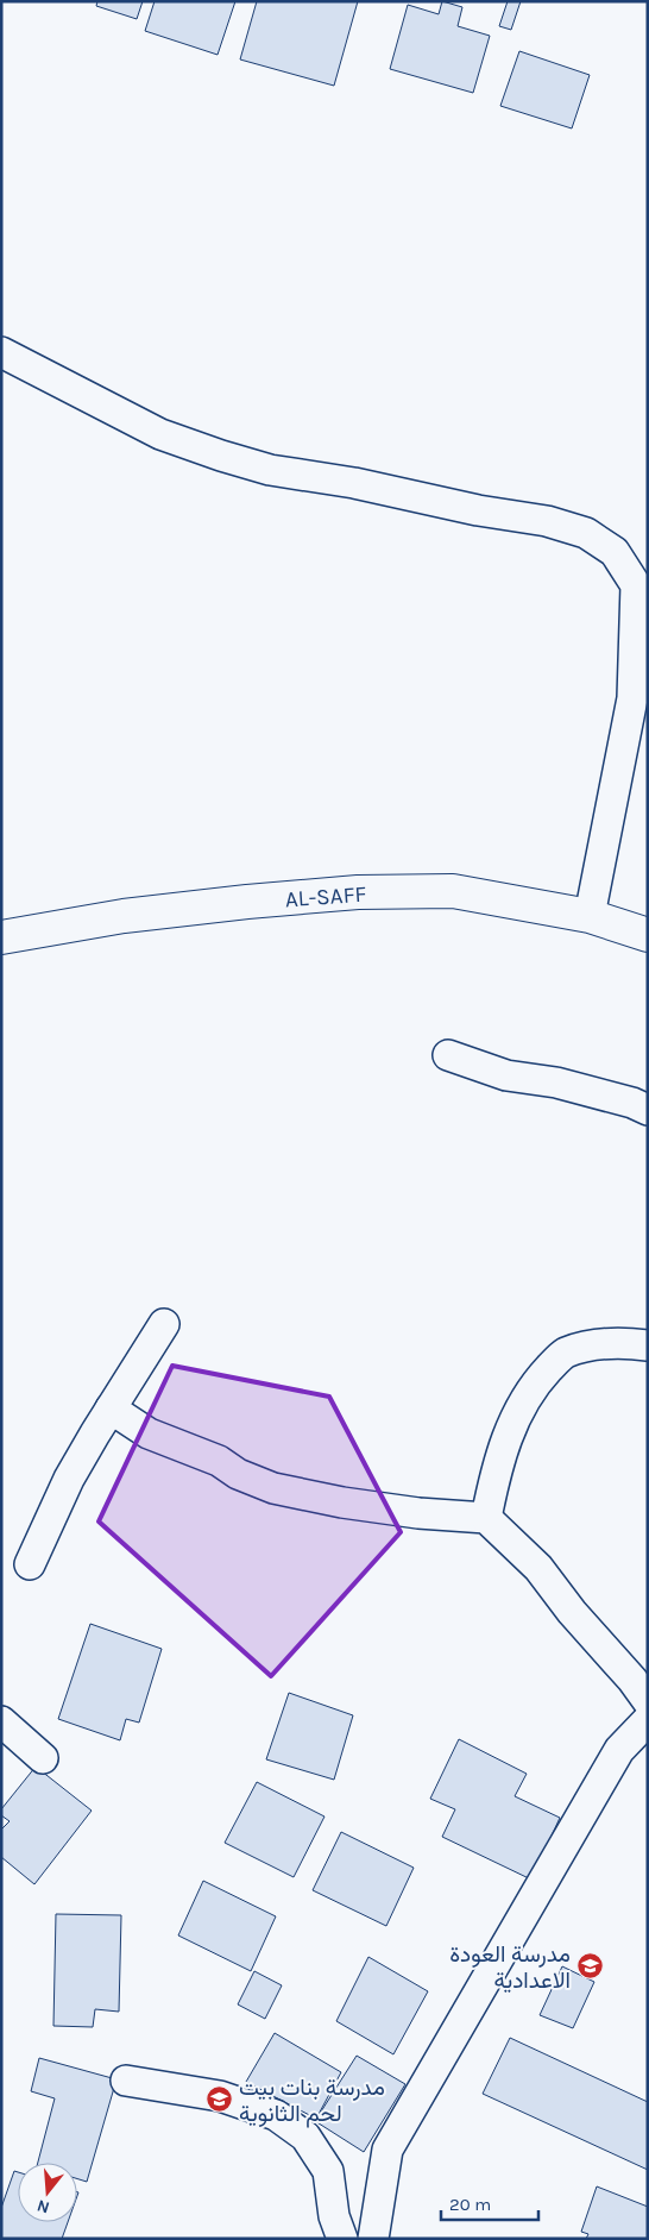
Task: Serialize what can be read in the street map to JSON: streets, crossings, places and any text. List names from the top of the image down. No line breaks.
{"streets":{"street":["AL-SAFF"]},"places":{"school or university":["مدرسة العودة الاعدادية","مدرسة بنات بيت لحم الثانوية"]},"scale_bar":"20 m","north":"bottom"}
